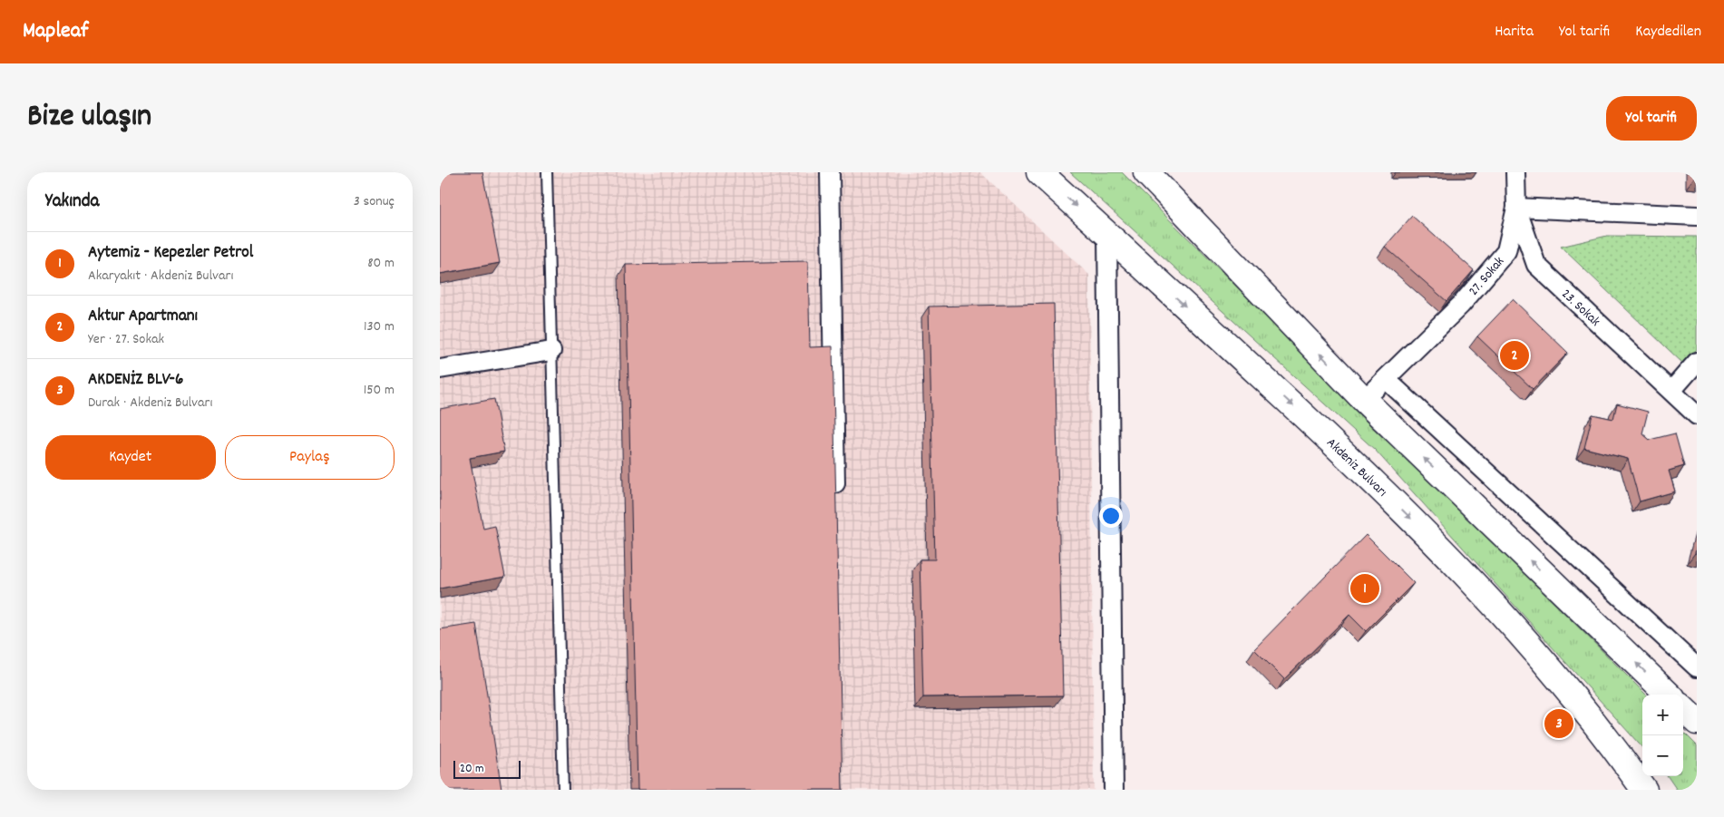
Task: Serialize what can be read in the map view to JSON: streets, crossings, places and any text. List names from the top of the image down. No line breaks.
{"streets":{"main road":["Akdeniz Bulvarı"],"street":["27. Sokak","23. Sokak"]},"crossings":[["27. Sokak","23. Sokak"]],"scale_bar":"20 m","page":{"header":"Mapleaf","nav":["Harita","Yol tarifi","Kaydedilen"],"title":"Bize ulaşın","buttons":["Yol tarifi",["Kaydet","Paylaş"]],"heading":["Yakında","3 sonuç"],"list":[{"mark":"1","name":"Aytemiz - Kepezler Petrol","note":"Akaryakıt · Akdeniz Bulvarı","value":"80 m"},{"mark":"2","name":"Aktur Apartmanı","note":"Yer · 27. Sokak","value":"130 m"},{"mark":"3","name":"AKDENİZ BLV-6","note":"Durak · Akdeniz Bulvarı","value":"150 m"}],"pins":["2","1","3"],"map_buttons":["+","−"],"scale":"20 m"}}
